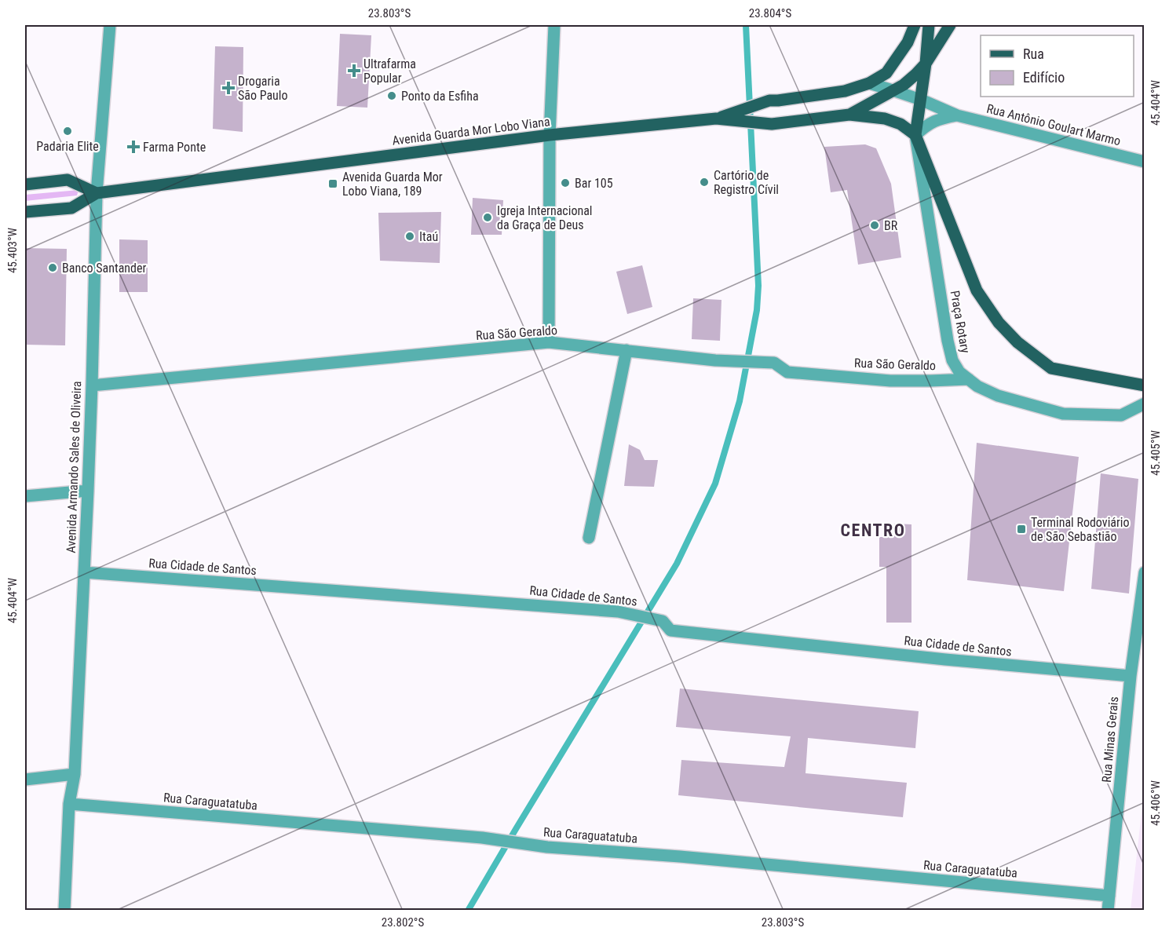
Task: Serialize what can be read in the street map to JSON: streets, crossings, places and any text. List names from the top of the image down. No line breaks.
{"streets":{"main road":["Avenida Guarda Mor Lobo Viana"],"street":["Rua Antônio Goulart Marmo","Praça Rotary","Rua São Geraldo","Avenida Armando Sales de Oliveira","Rua Cidade de Santos","Rua Minas Gerais","Rua Caraguatatuba"]},"crossings":[["Rua Antônio Goulart Marmo","Praça Rotary"],["Avenida Guarda Mor Lobo Viana","Avenida Armando Sales de Oliveira"],["Praça Rotary","Rua São Geraldo"],["Rua São Geraldo","Avenida Armando Sales de Oliveira"],["Avenida Armando Sales de Oliveira","Rua Cidade de Santos"],["Avenida Armando Sales de Oliveira","Rua Caraguatatuba"],["Rua Cidade de Santos","Rua Minas Gerais"],["Rua Minas Gerais","Rua Caraguatatuba"]],"districts":["CENTRO"],"places":{"health":["Ultrafarma Popular","Drogaria São Paulo","Farma Ponte"],"other":["Ponto da Esfiha","Padaria Elite","Cartório de Registro Cívil","Bar 105","Igreja Internacional da Graça de Deus","BR","Itaú","Banco Santander"],"transit":["Avenida Guarda Mor Lobo Viana, 189","Terminal Rodoviário de São Sebastião"]},"legend":["Rua","Edifício"],"coordinates":["23.803°S","23.804°S","45.404°W","45.403°W","45.405°W","45.406°W","23.802°S"]}
